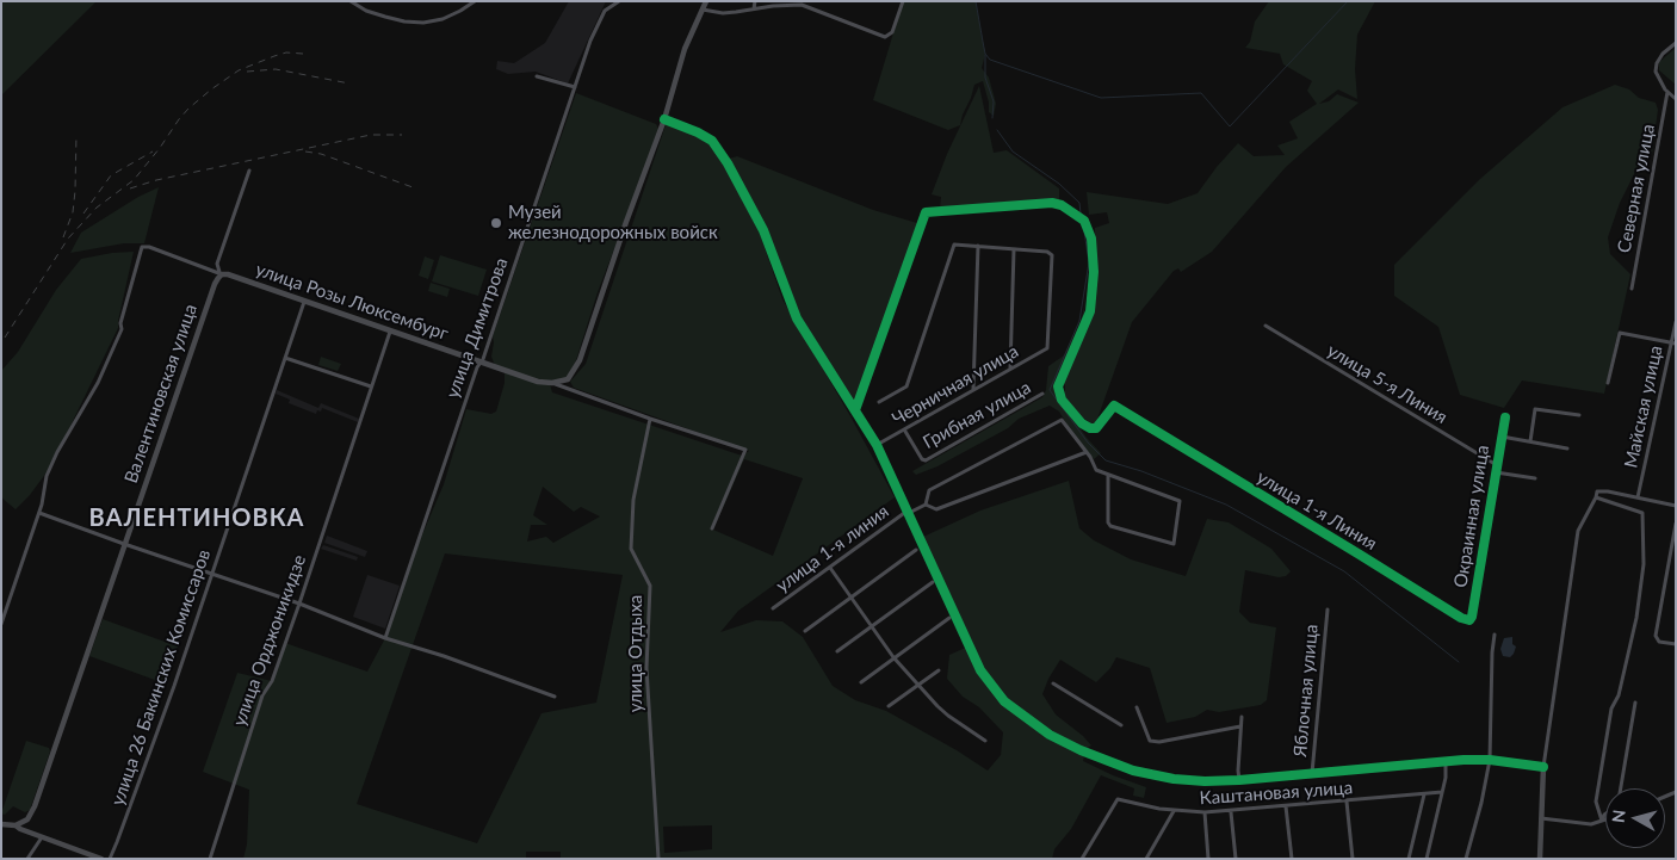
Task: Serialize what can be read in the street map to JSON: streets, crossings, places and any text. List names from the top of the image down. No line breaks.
{"streets":{"street":["Северная улица","улица Розы Люксембург","улица Димитрова","улица 5-я Линия","Черничная улица","Валентиновская улица","Майская улица","Грибная улица","улица 1-я Линия","Окраинная улица","улица 1-я линия","улица Орджоникидзе","улица Отдыха","улица 26 Бакинских Комиссаров","Яблочная улица","Каштановая улица"]},"crossings":[["улица Розы Люксембург","улица Димитрова"],["улица Розы Люксембург","Валентиновская улица"],["улица Розы Люксембург","улица Орджоникидзе"],["улица Розы Люксембург","улица 26 Бакинских Комиссаров"],["улица 5-я Линия","Окраинная улица"],["Черничная улица","Грибная улица"],["улица 1-я Линия","Окраинная улица"]],"districts":["ВАЛЕНТИНОВКА"],"places":["Музей железнодорожных войск"],"north":"left"}
